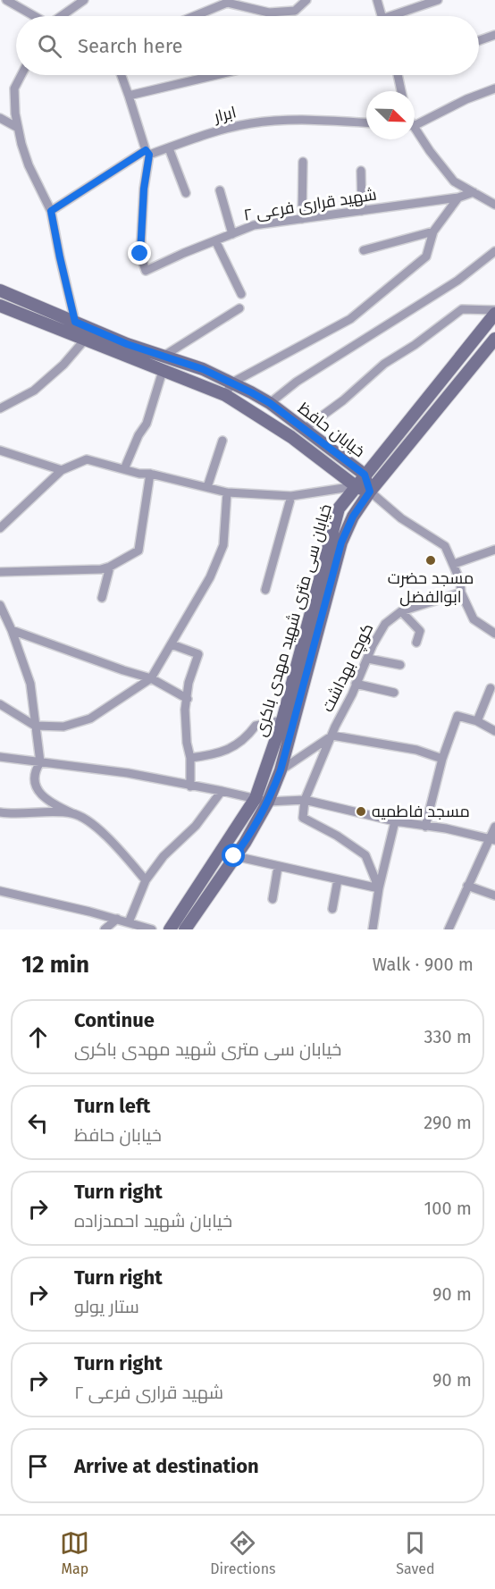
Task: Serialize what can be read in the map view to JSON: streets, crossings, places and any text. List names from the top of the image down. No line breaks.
{"streets":{"main road":["خیابان حافظ","خیابان سی متری شهید مهدی باکری"],"street":["ابرار","شهید قراری فرعی ۲","کوچه بهداشت"]},"crossings":[["ابرار","شهید قراری فرعی ۲"],["خیابان حافظ","خیابان سی متری شهید مهدی باکری"]],"places":["مسجد حضرت ابوالفضل","مسجد فاطمیه"],"north":"bottom right","page":{"search":"Search here","heading":["12 min","Walk · 900 m"],"list":[["Continue","خیابان سی متری شهید مهدی باکری","330 m"],["Turn left","خیابان حافظ","290 m"],["Turn right","خیابان شهید احمدزاده","100 m"],["Turn right","ستار یولو","90 m"],["Turn right","شهید قراری فرعی ۲","90 m"],"Arrive at destination"],"nav":["Map","Directions","Saved"]}}
